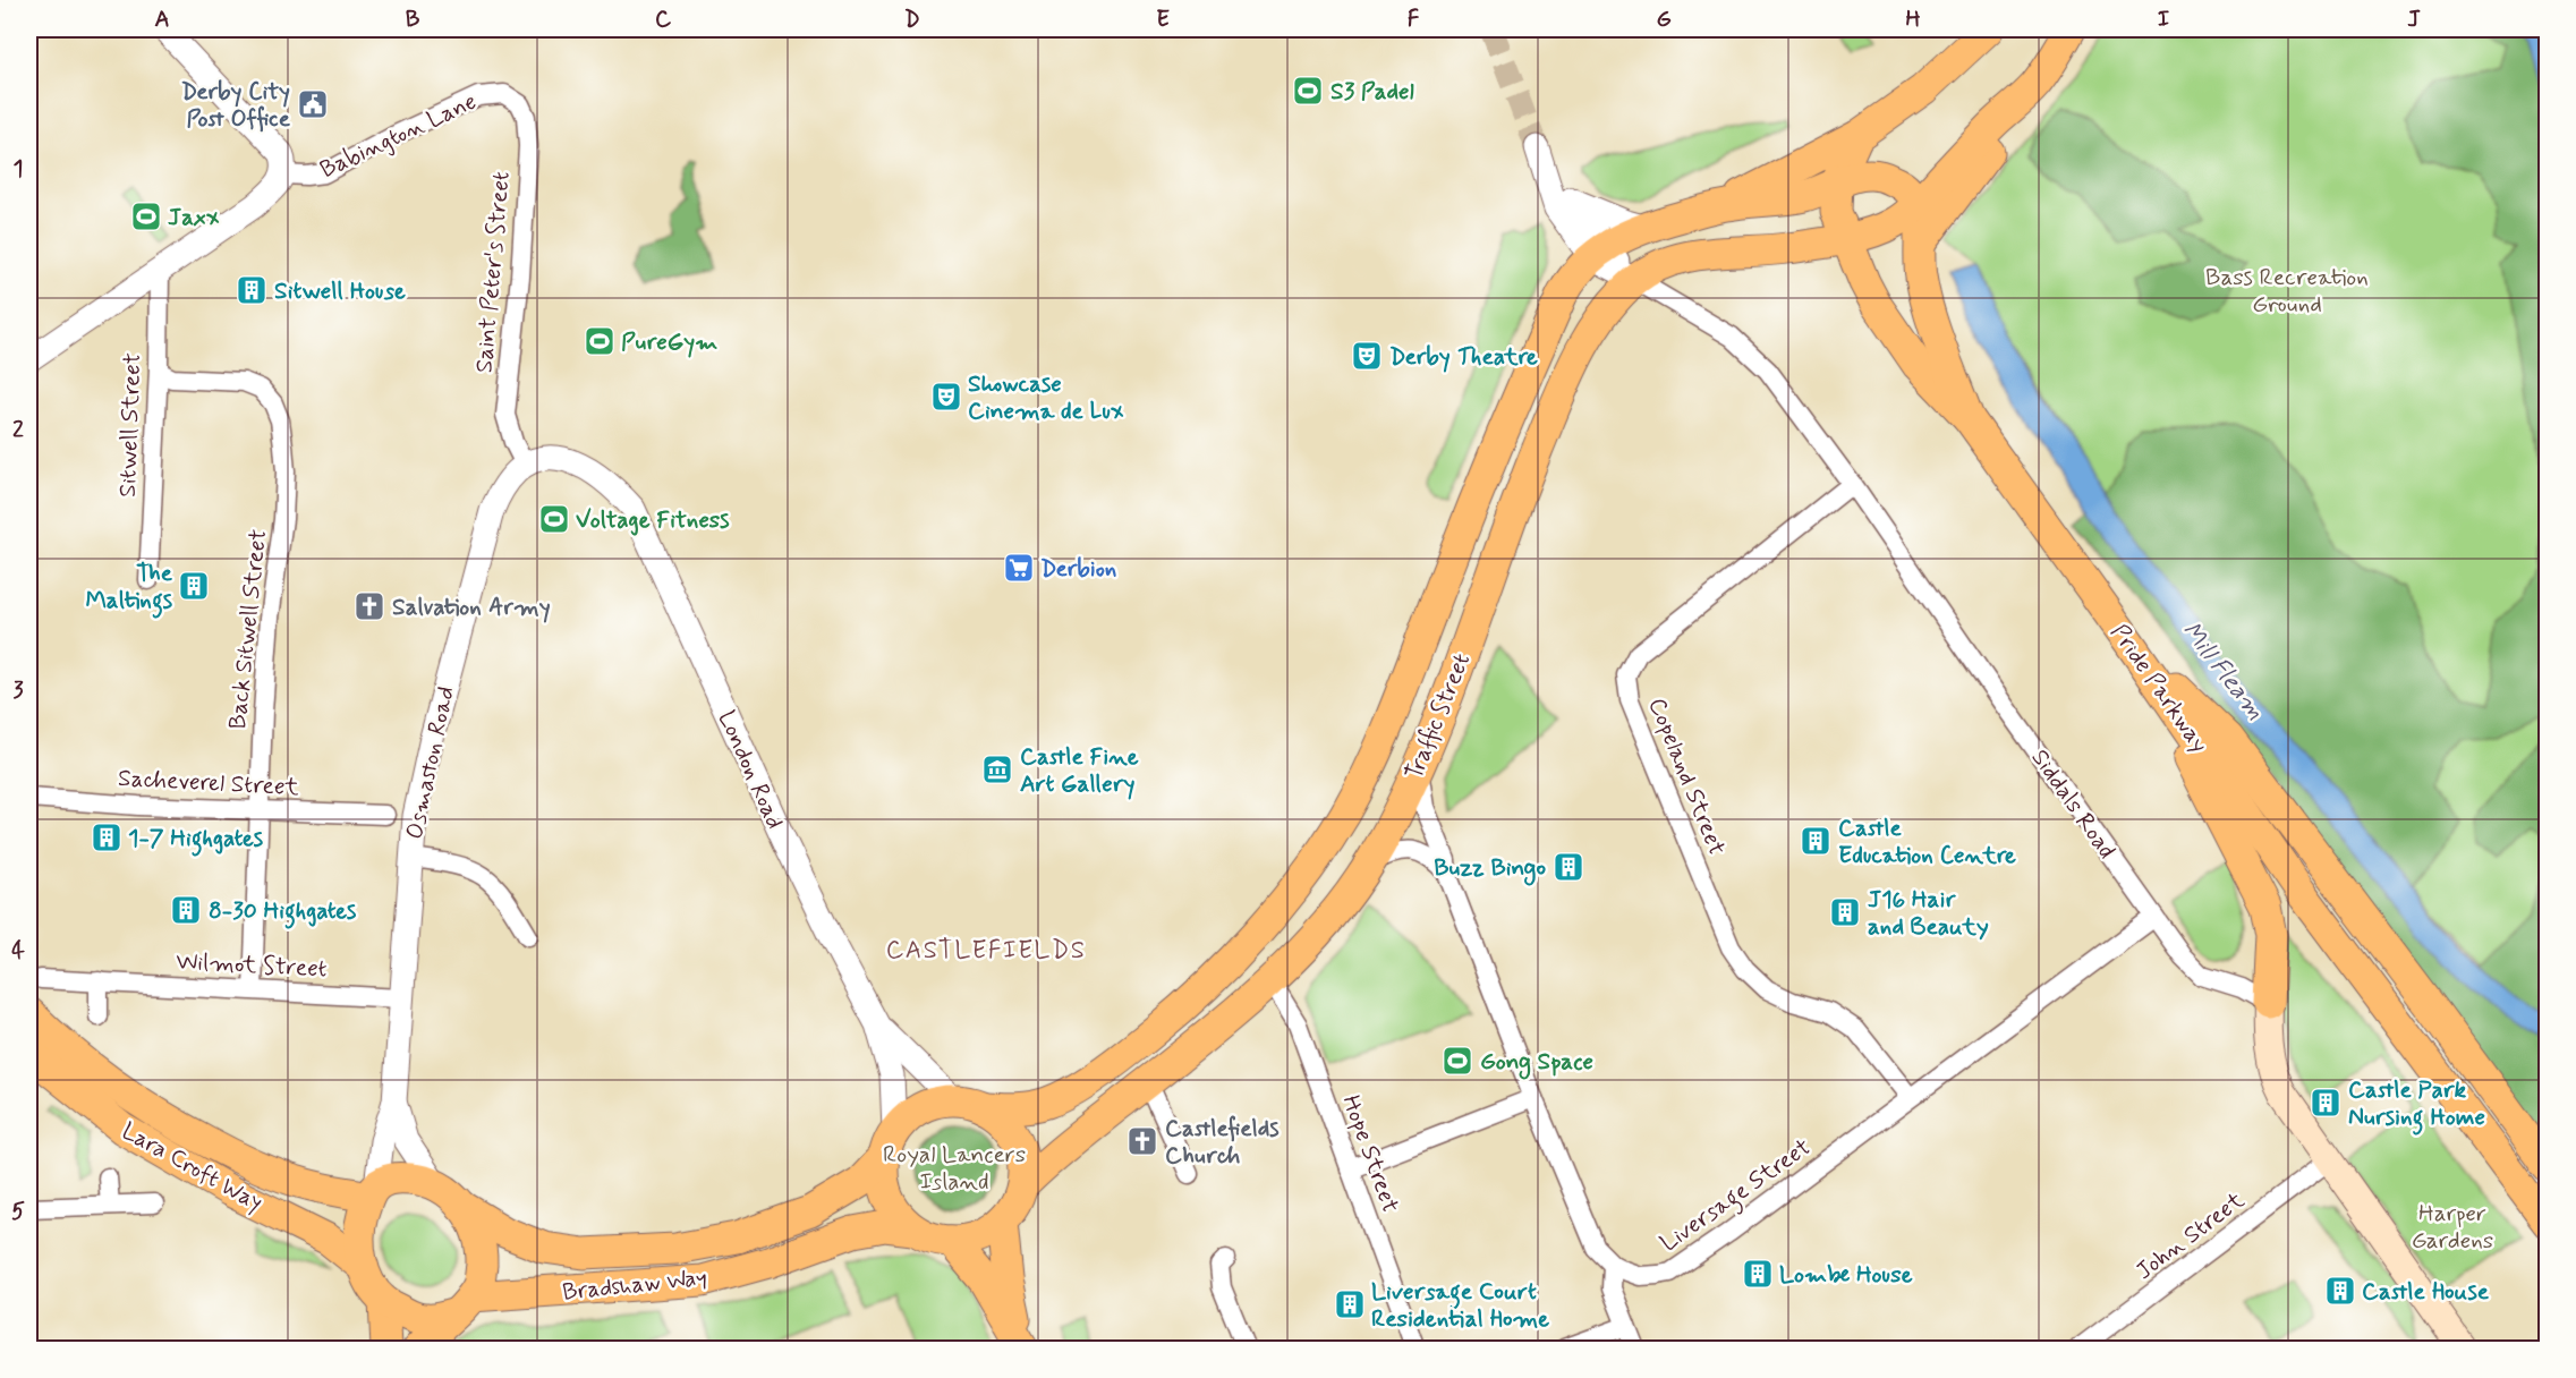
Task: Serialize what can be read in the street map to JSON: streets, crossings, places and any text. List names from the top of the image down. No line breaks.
{"streets":{"main road":["Pride Parkway","Traffic Street","Lara Croft Way","Bradshaw Way"],"street":["Babington Lane","Saint Peter's Street","Sitwell Street","Back Sitwell Street","Osmaston Road","London Road","Copeland Street","Sacheverel Street","Siddals Road","Wilmot Street","Hope Street","Liversage Street","John Street"]},"crossings":[["Babington Lane","Saint Peter's Street"],["Babington Lane","Sitwell Street"],["Saint Peter's Street","Osmaston Road"],["Saint Peter's Street","London Road"],["Sitwell Street","Back Sitwell Street"],["Back Sitwell Street","Sacheverel Street"],["Back Sitwell Street","Wilmot Street"],["Traffic Street","London Road"],["Traffic Street","Siddals Road"],["Traffic Street","Hope Street"],["Traffic Street","Bradshaw Way"],["Osmaston Road","London Road"],["Osmaston Road","Wilmot Street"],["Osmaston Road","Lara Croft Way"],["Osmaston Road","Bradshaw Way"],["London Road","Bradshaw Way"],["Copeland Street","Siddals Road"],["Copeland Street","Liversage Street"],["Siddals Road","Liversage Street"],["Lara Croft Way","Bradshaw Way"]],"districts":["CASTLEFIELDS"],"water":["Mill Fleam"],"parks":["Bass Recreation Ground","Royal Lancers Island","Harper Gardens"],"places":{"sports":["S3 Padel","Jaxx","PureGym","Voltage Fitness","Gong Space"],"public building":["Derby City Post Office"],"building":["Sitwell House","The Maltings","1-7 Highgates","Castle Education Centre","Buzz Bingo","8-30 Highgates","J16 Hair and Beauty","Castle Park Nursing Home","Lombe House","Castle House","Liversage Court Residential Home"],"theatre":["Derby Theatre","Showcase Cinema de Lux"],"supermarket":["Derbion"],"church":["Salvation Army","Castlefields Church"],"museum":["Castle Fine Art Gallery"]},"grid":{"columns":["A","B","C","D","E","F","G","H","I","J"],"rows":["1","2","3","4","5"]}}
